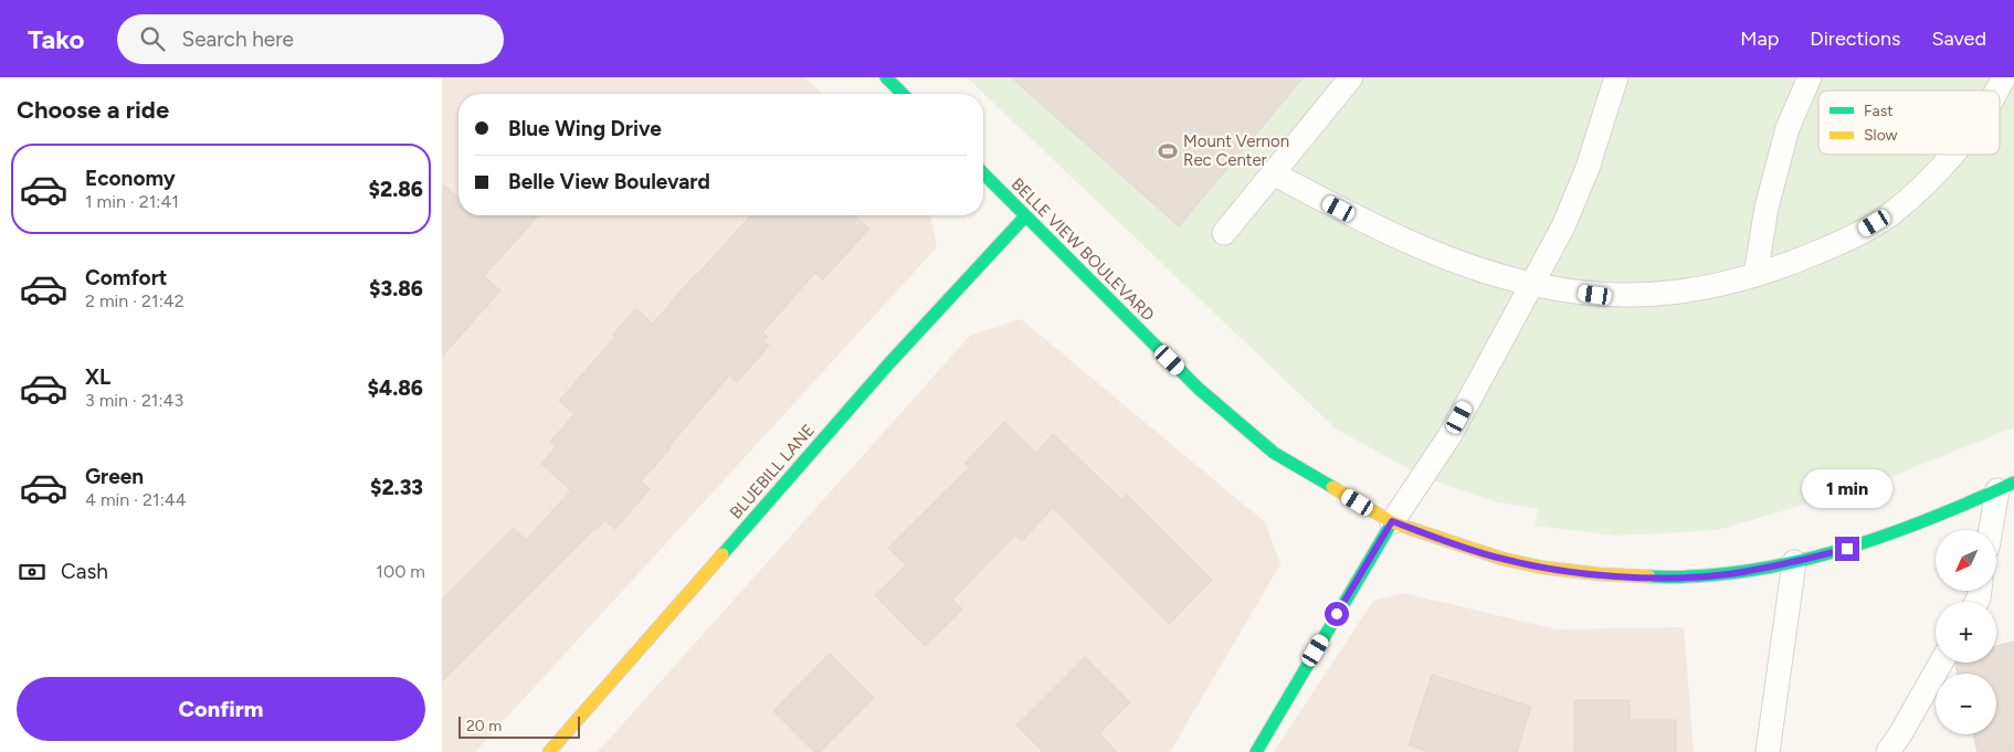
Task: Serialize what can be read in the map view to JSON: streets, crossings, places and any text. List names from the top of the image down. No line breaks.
{"streets":{"main road":["BELLE VIEW BOULEVARD","BLUEBILL LANE"]},"crossings":[["BELLE VIEW BOULEVARD","BLUEBILL LANE"]],"places":{"sports":["Mount Vernon Rec Center"]},"legend":["Fast","Slow"],"scale_bar":"20 m","north":"bottom left","page":{"header":"Tako","search":"Search here","nav":["Map","Directions","Saved"],"heading":"Choose a ride","banner":["Blue Wing Drive","Belle View Boulevard"],"list":[{"name":"Economy","note":"1 min · 21:41","value":"$2.86"},{"name":"Comfort","note":"2 min · 21:42","value":"$3.86"},{"name":"XL","note":"3 min · 21:43","value":"$4.86"},{"name":"Green","note":"4 min · 21:44","value":"$2.33"}],"bubble":"1 min","map_buttons":["+","−"],"pay":["Cash","100 m"],"buttons":"Confirm","scale":"20 m"}}
